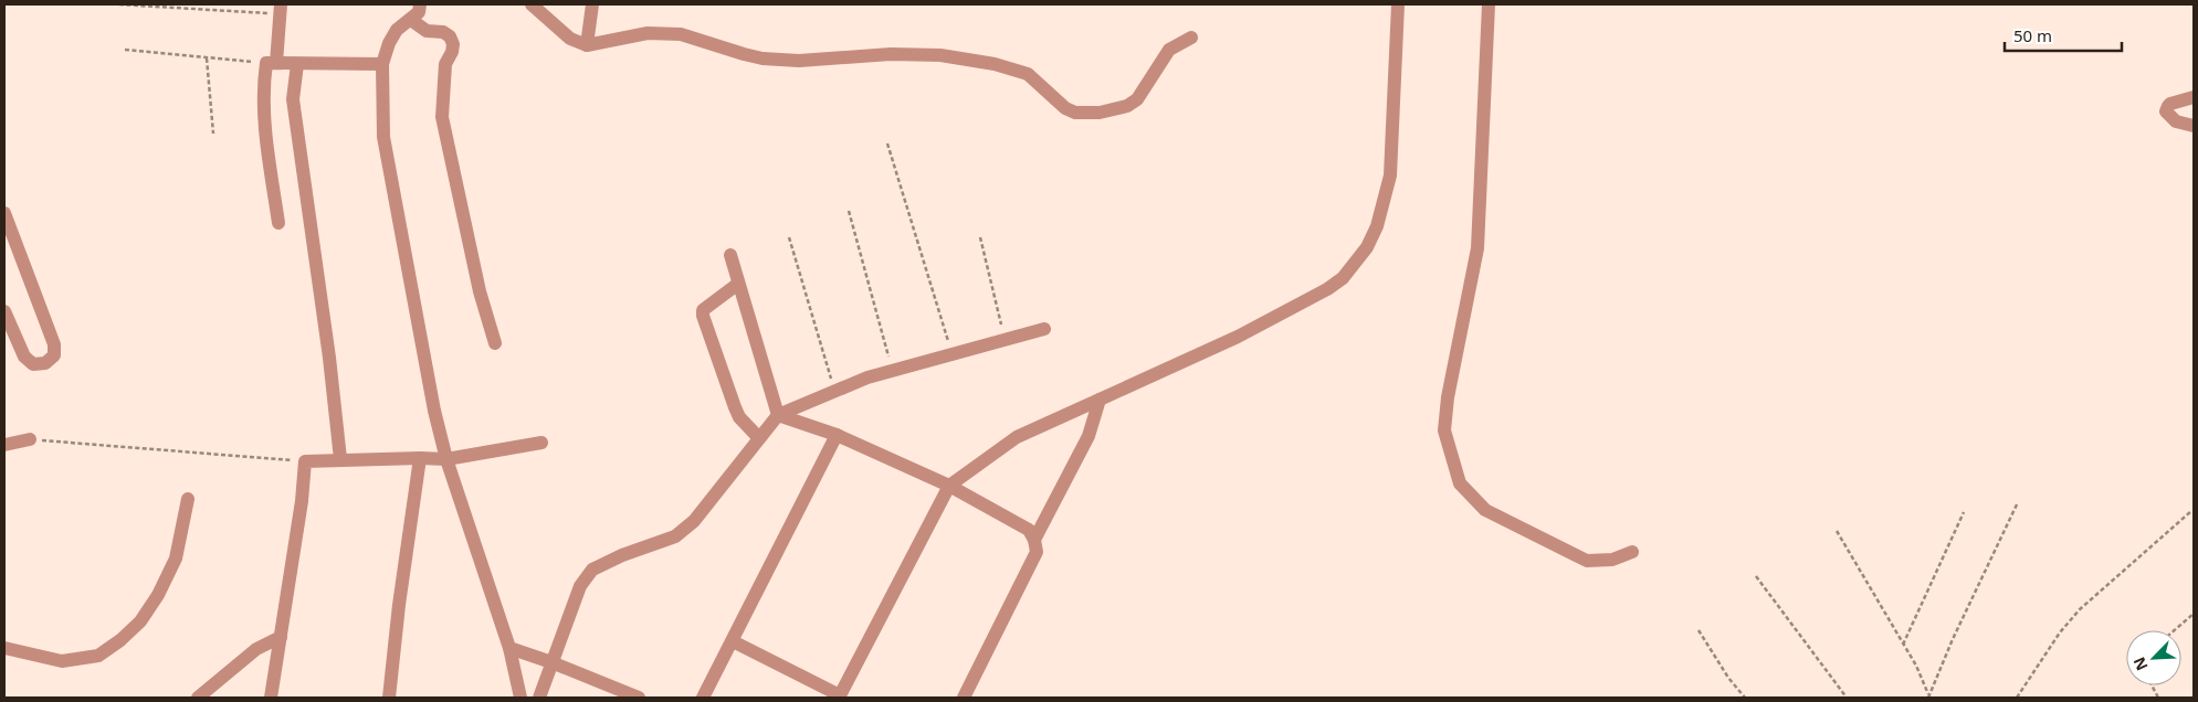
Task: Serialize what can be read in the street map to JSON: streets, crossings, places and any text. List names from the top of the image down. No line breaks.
{"scale_bar":"50 m","north":"bottom left"}
